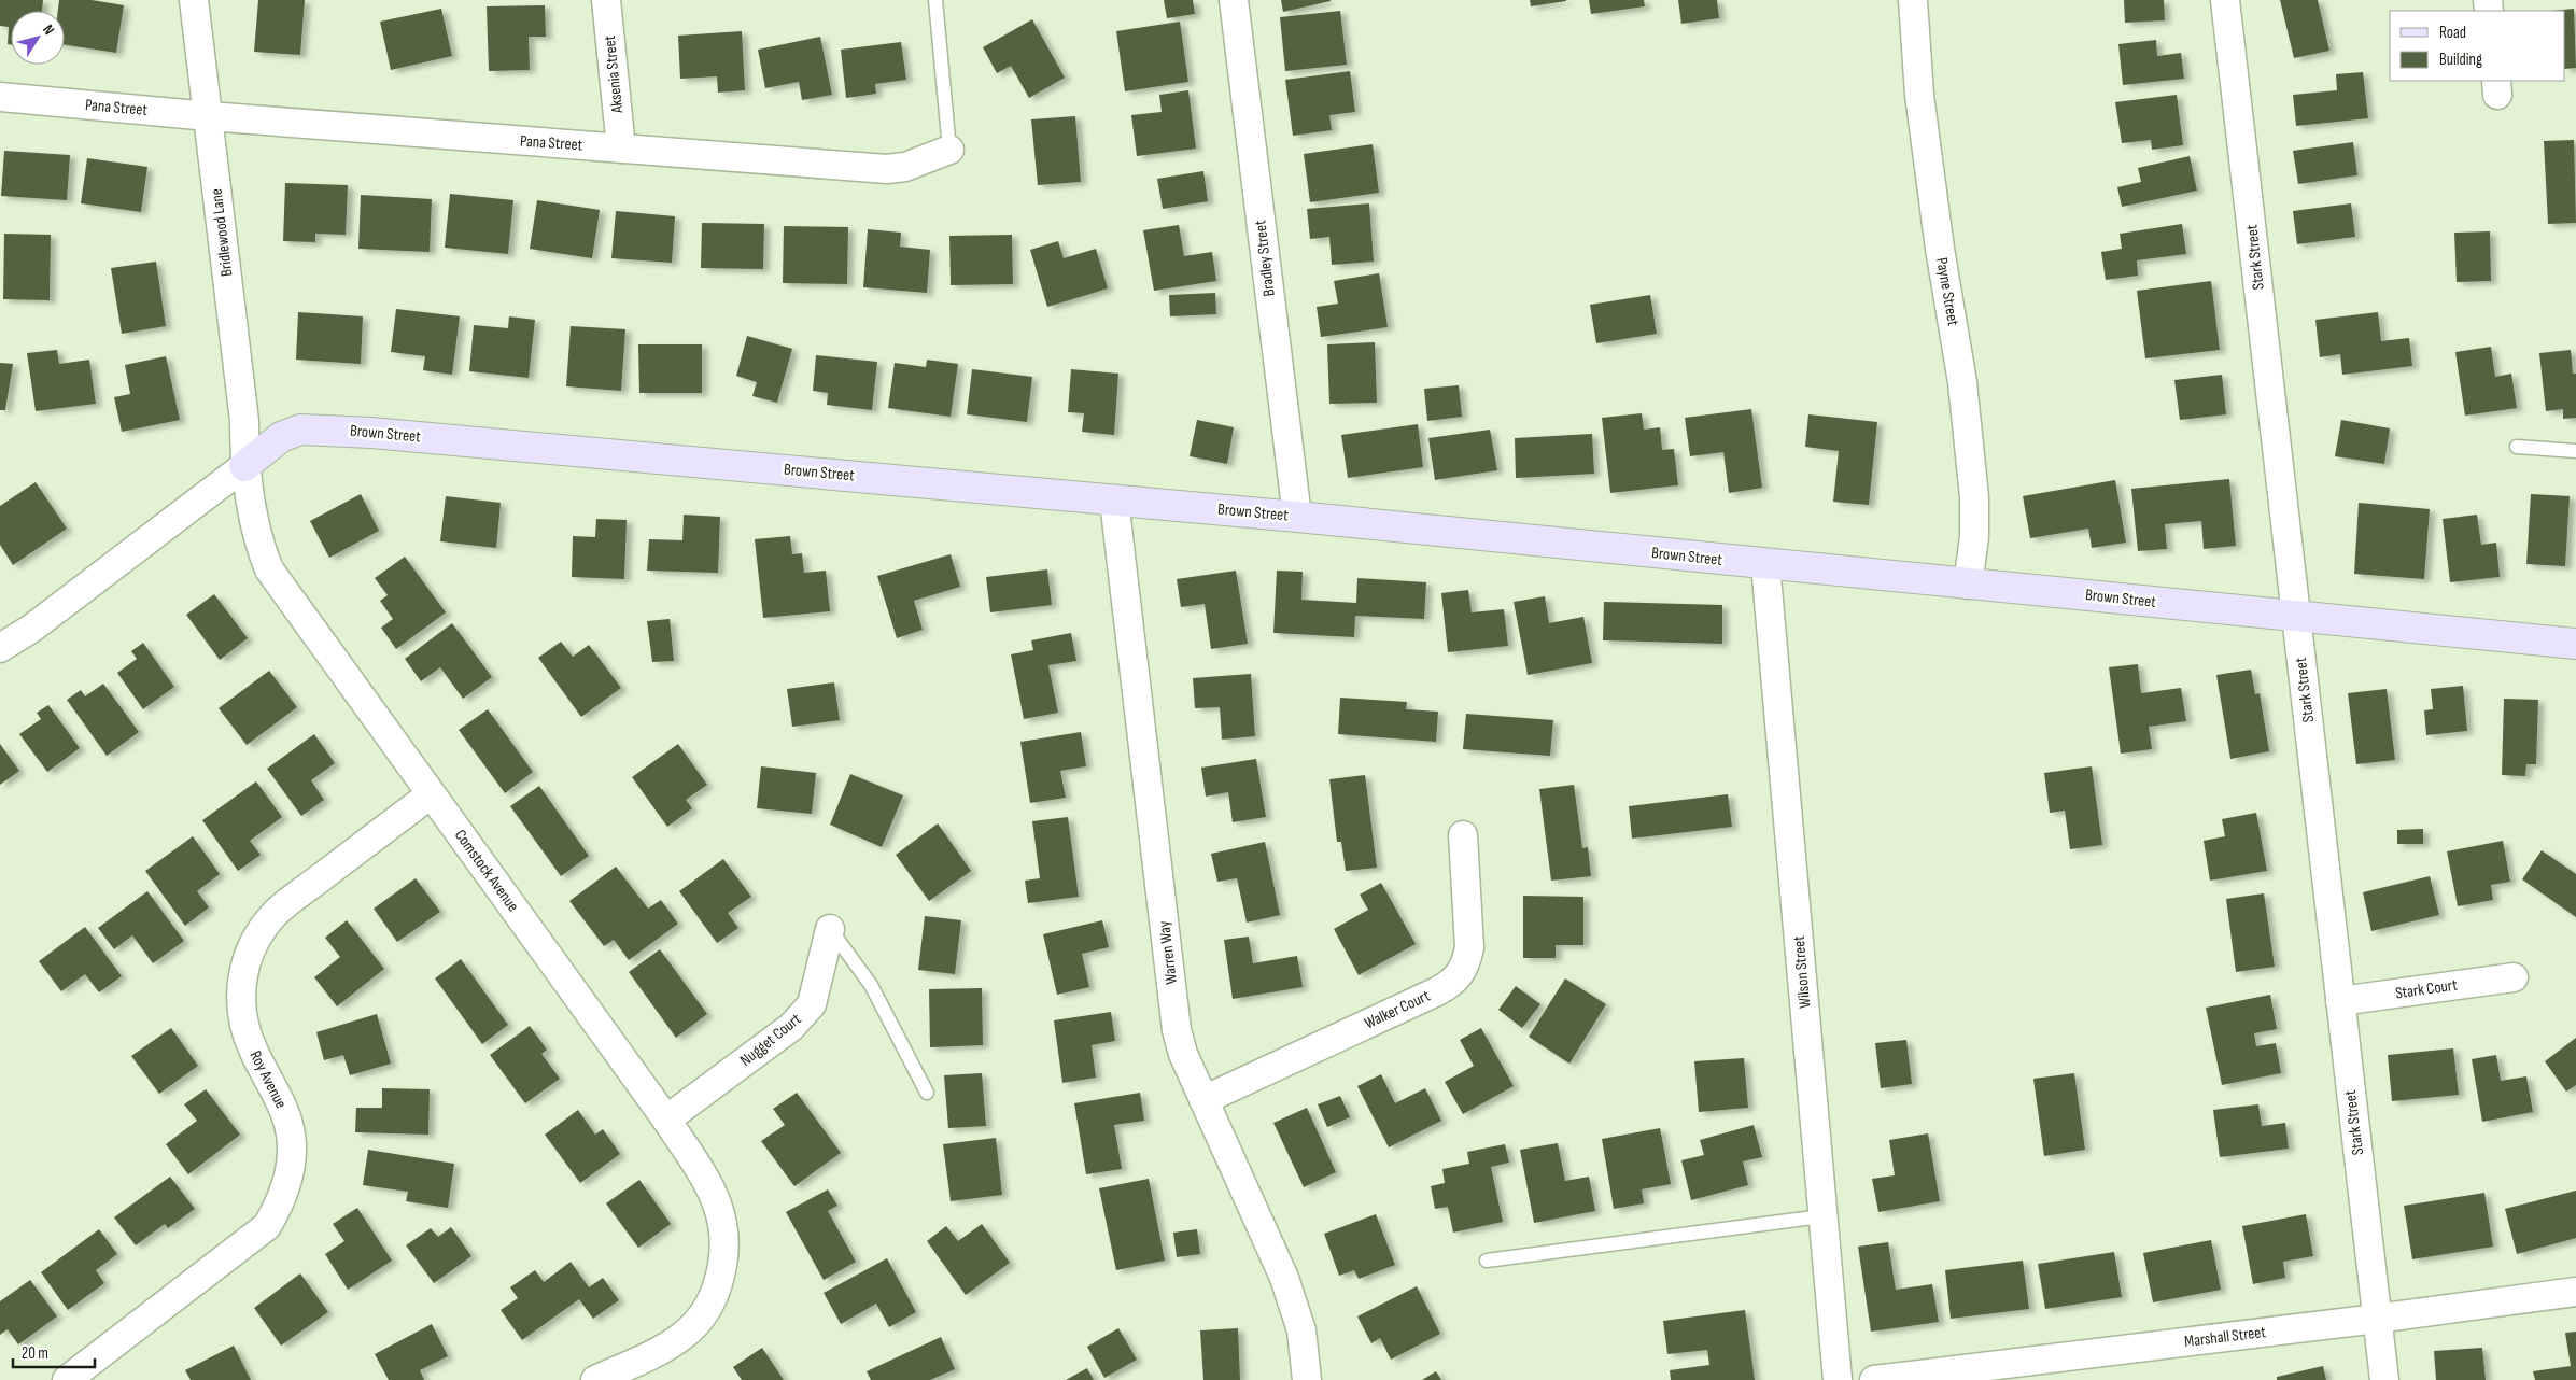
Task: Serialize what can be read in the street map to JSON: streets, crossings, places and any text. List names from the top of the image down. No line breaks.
{"streets":{"street":["Aksenia Street","Pana Street","Bridlewood Lane","Stark Street","Bradley Street","Payne Street","Brown Street","Comstock Avenue","Warren Way","Wilson Street","Stark Court","Walker Court","Nugget Court","Roy Avenue","Marshall Street"]},"crossings":[["Aksenia Street","Pana Street"],["Pana Street","Bridlewood Lane"],["Bridlewood Lane","Brown Street"],["Bridlewood Lane","Comstock Avenue"],["Stark Street","Brown Street"],["Stark Street","Stark Court"],["Stark Street","Marshall Street"],["Bradley Street","Brown Street"],["Payne Street","Brown Street"],["Brown Street","Comstock Avenue"],["Brown Street","Warren Way"],["Brown Street","Wilson Street"],["Comstock Avenue","Nugget Court"],["Comstock Avenue","Roy Avenue"],["Warren Way","Walker Court"]],"legend":["Road","Building"],"scale_bar":"20 m","north":"top right"}
